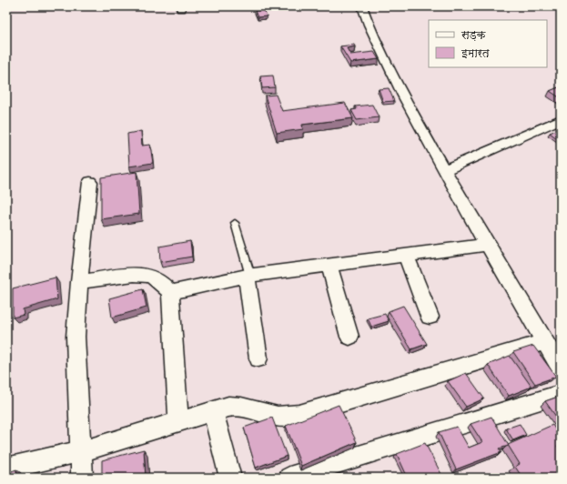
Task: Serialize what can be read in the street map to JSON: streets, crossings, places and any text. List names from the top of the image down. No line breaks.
{"legend":["सड़क","इमारत"]}
